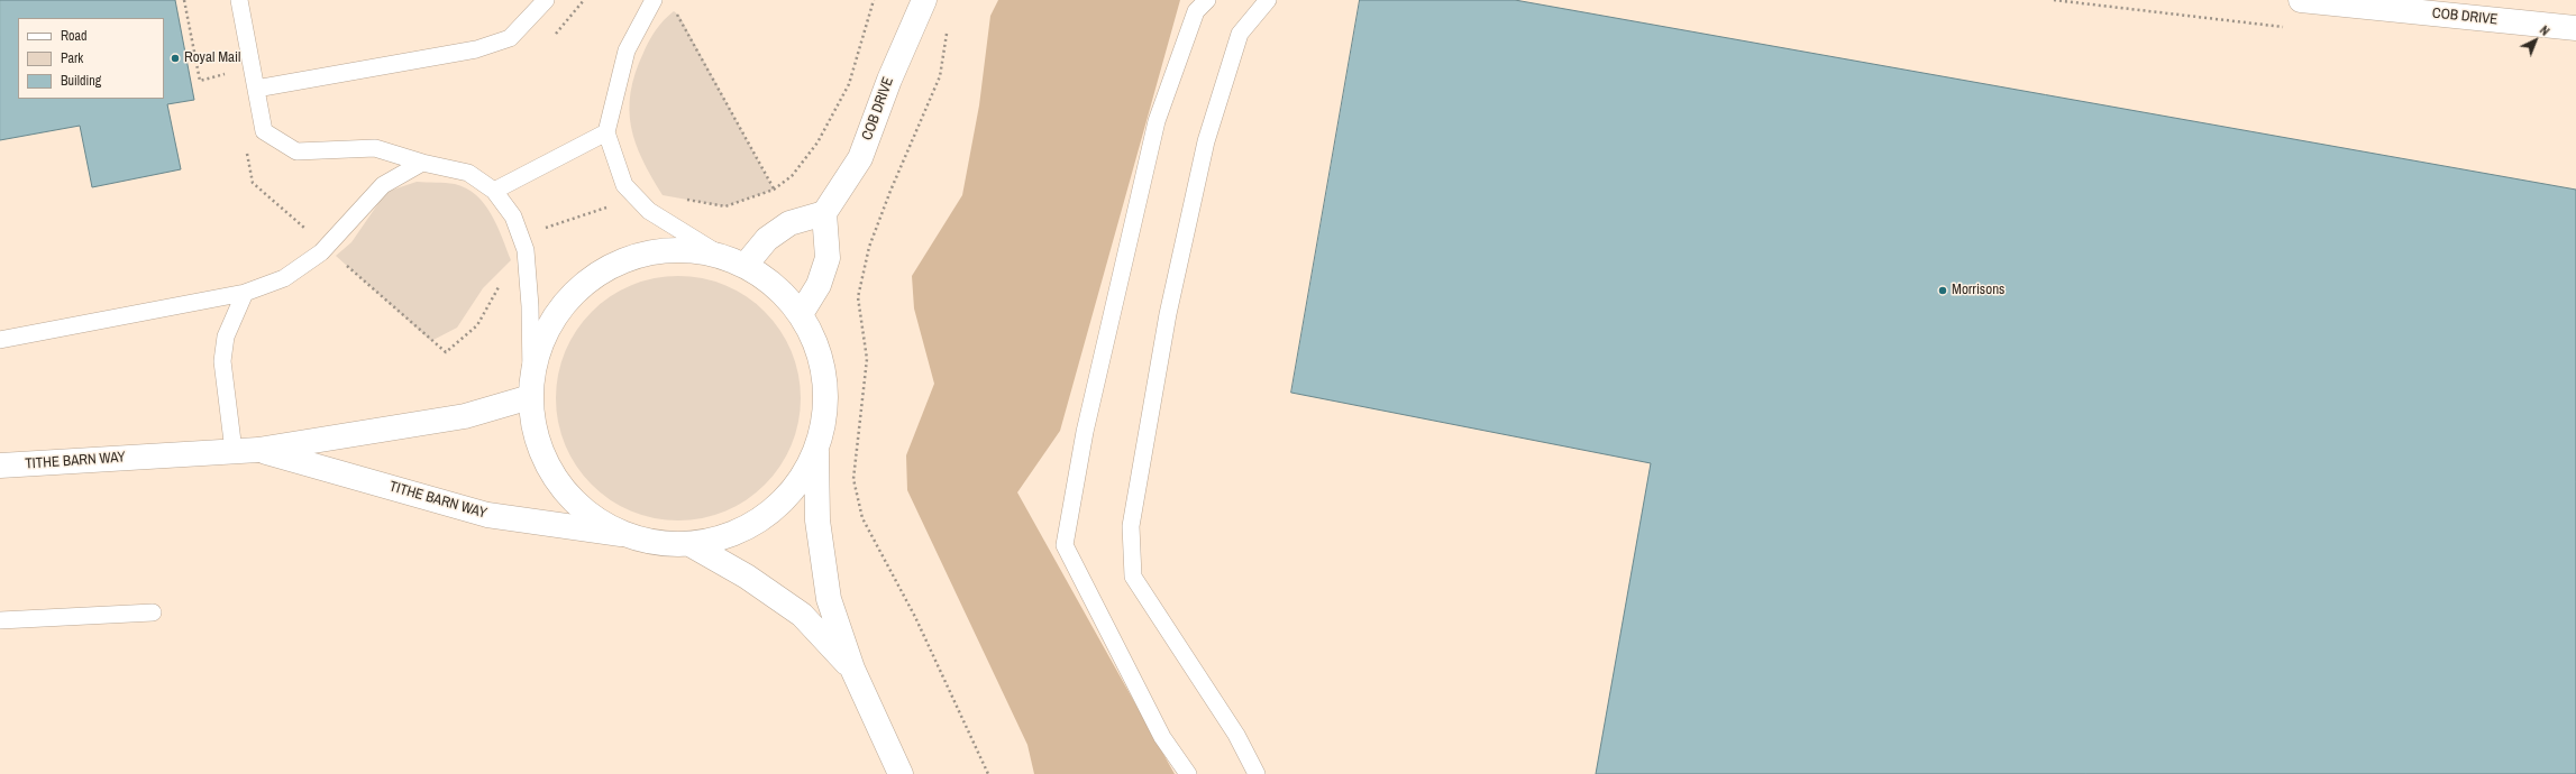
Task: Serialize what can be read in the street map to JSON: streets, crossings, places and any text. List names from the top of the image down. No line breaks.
{"streets":{"street":["COB DRIVE","TITHE BARN WAY"]},"places":["Royal Mail","Morrisons"],"legend":["Road","Park","Building"],"north":"top right"}
